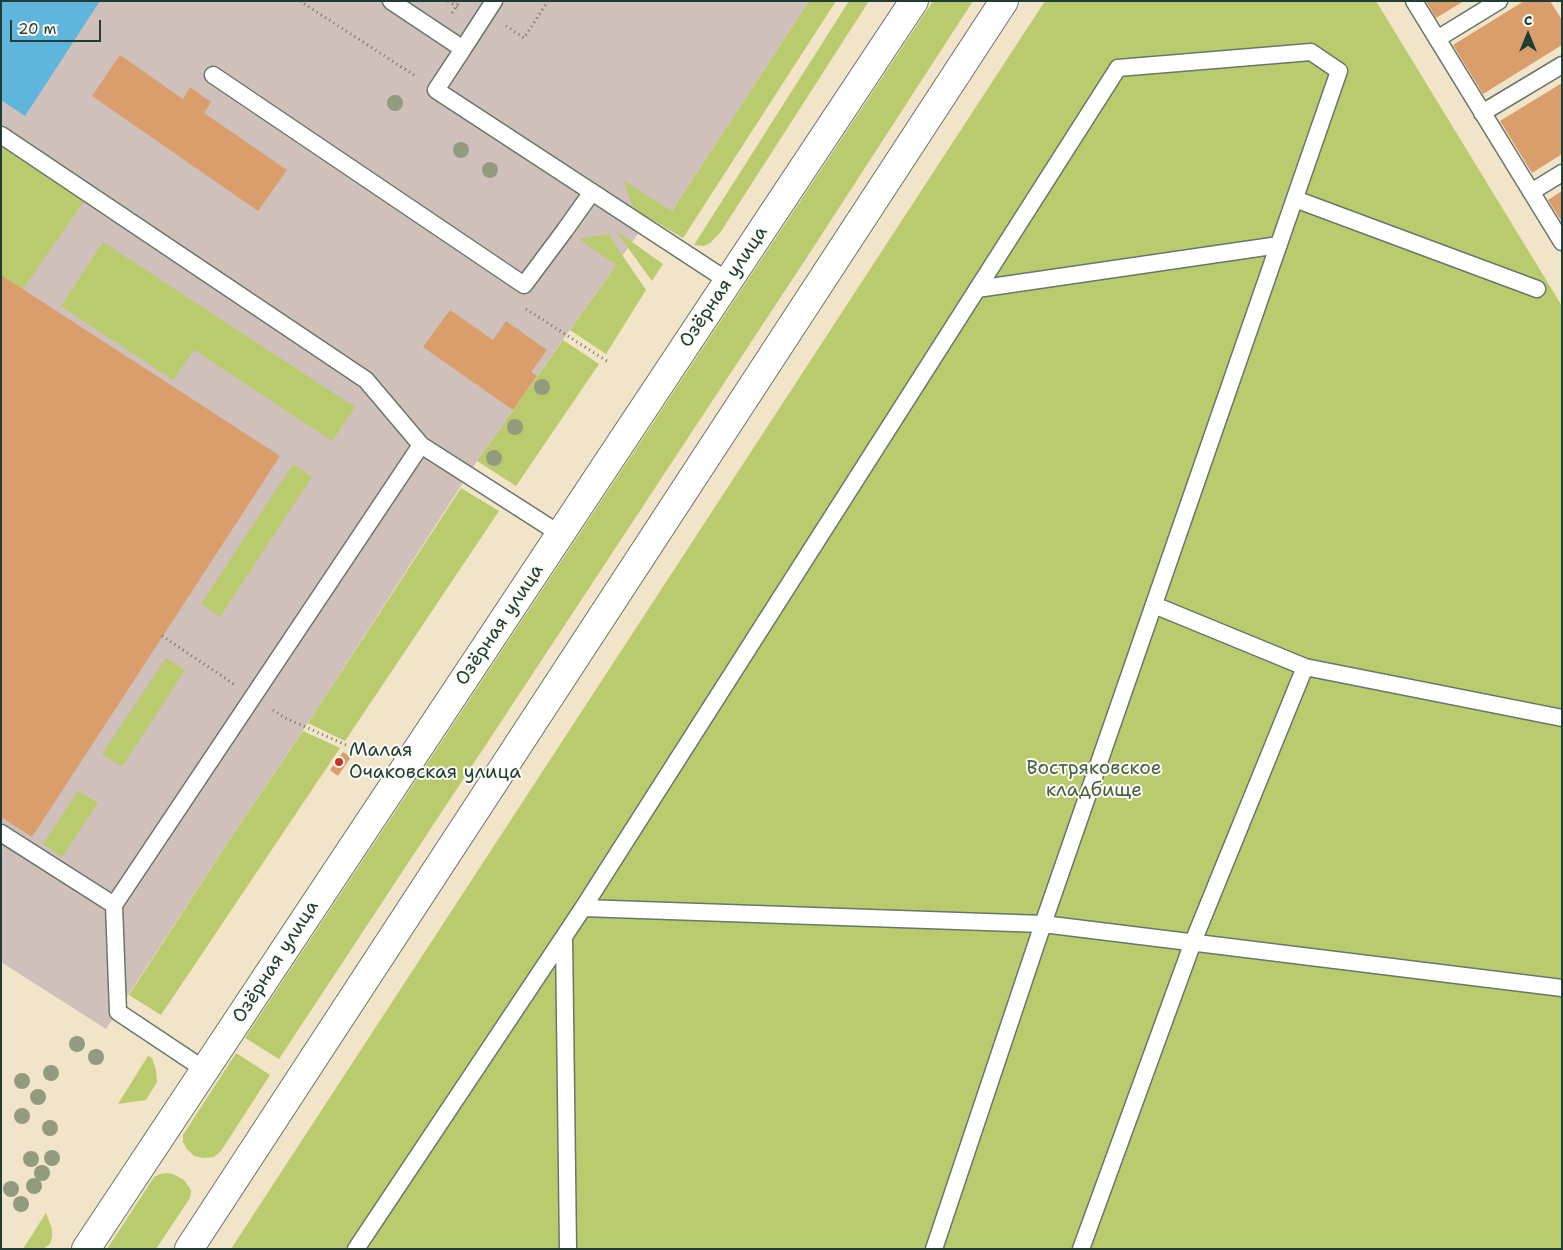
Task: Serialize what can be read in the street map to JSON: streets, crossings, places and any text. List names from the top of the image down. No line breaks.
{"streets":{"main road":["Озёрная улица"]},"parks":["Востряковское кладбище"],"places":["Малая Очаковская улица"],"scale_bar":"20 m","north":"top"}
